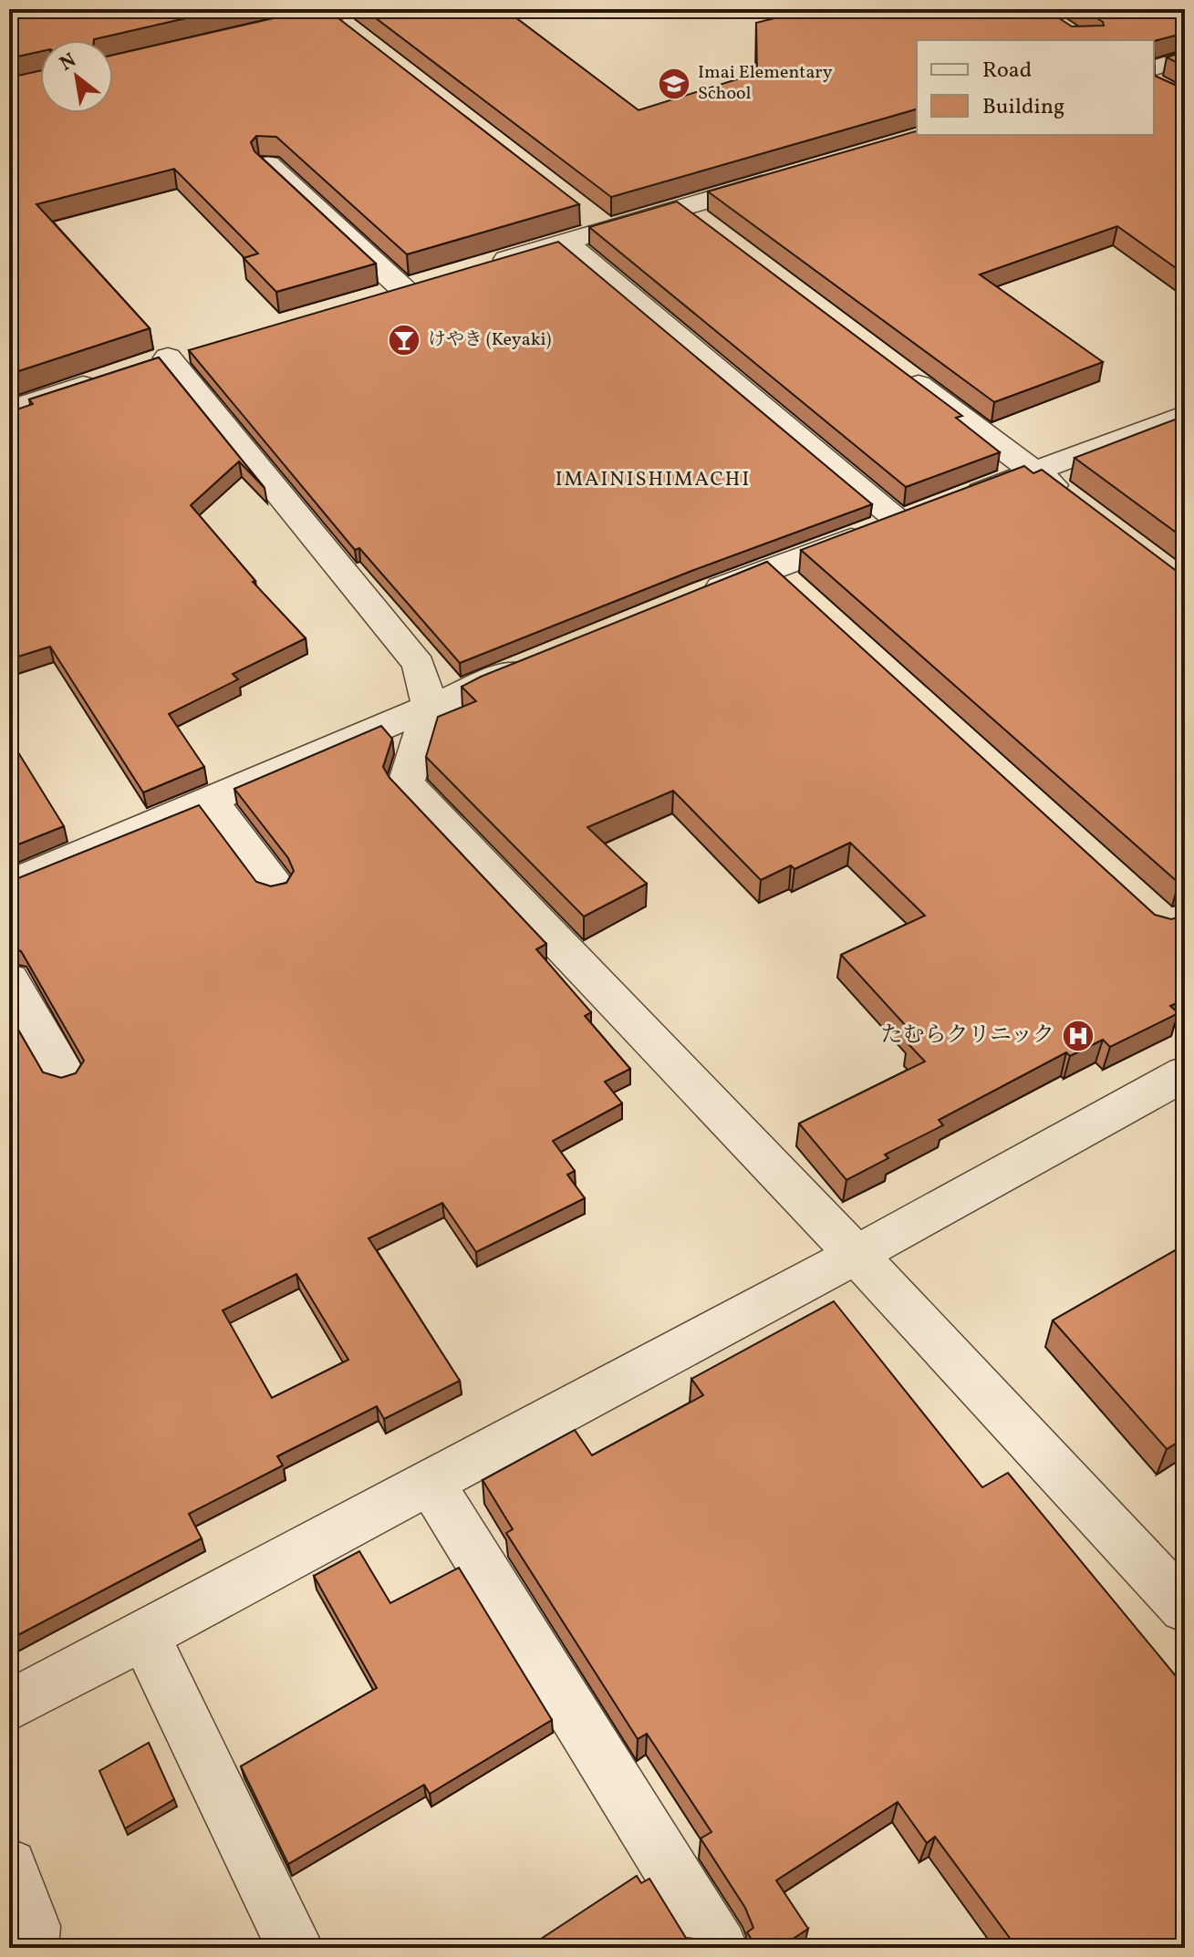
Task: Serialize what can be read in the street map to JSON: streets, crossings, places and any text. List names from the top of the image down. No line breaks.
{"districts":["IMAINISHIMACHI"],"places":{"school or university":["Imai Elementary School"],"bar":["けやき (Keyaki)"],"hospital":["たむらクリニック"]},"legend":["Road","Building"],"north":"top left"}
